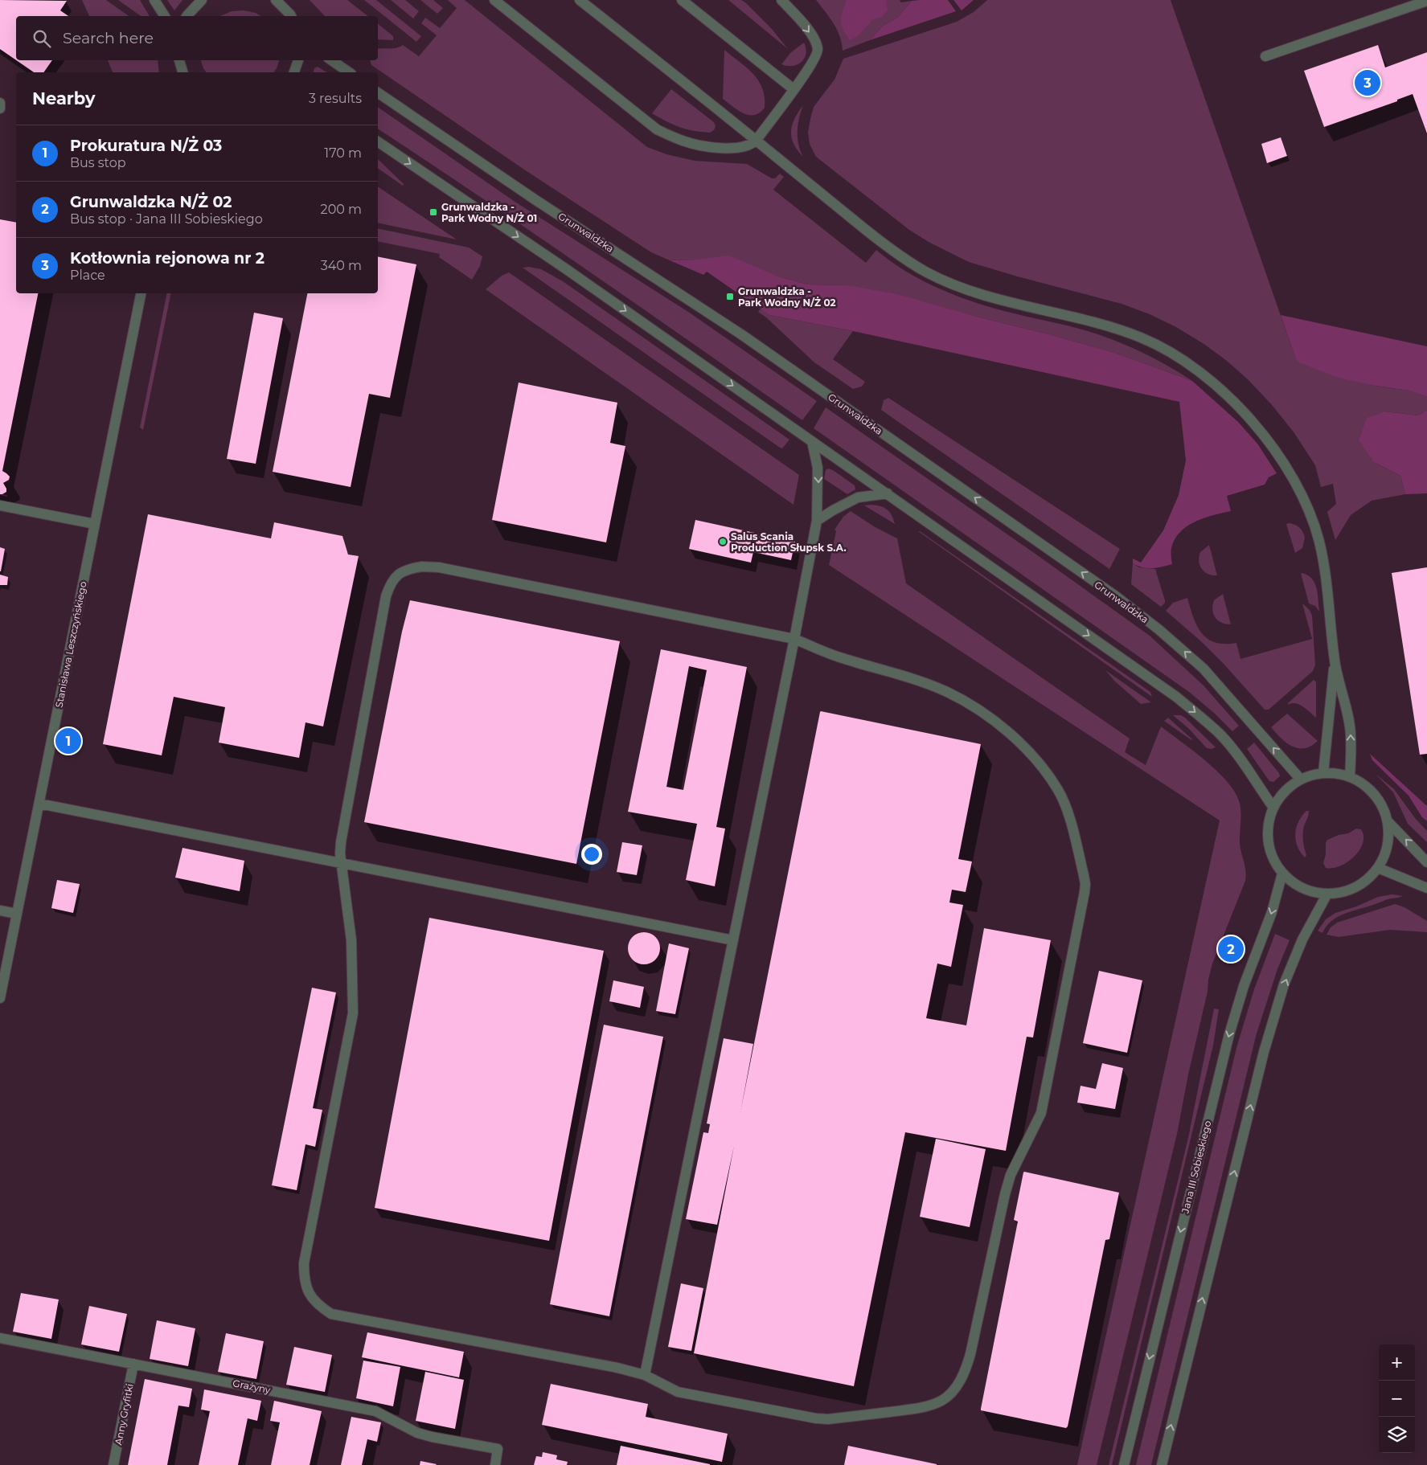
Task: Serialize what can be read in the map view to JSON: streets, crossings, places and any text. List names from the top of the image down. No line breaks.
{"streets":{"street":["Grunwaldzka","Stanisława Leszczyńskiego","Jana III Sobieskiego","Grażyny","Anny Gryfitki"]},"crossings":[["Grunwaldzka","Jana III Sobieskiego"],["Grażyny","Anny Gryfitki"]],"places":{"transit":["Grunwaldzka - Park Wodny N/Ż 01","Grunwaldzka - Park Wodny N/Ż 02"],"other":["Salus Scania Production Słupsk S.A."]},"page":{"search":"Search here","pins":["3","1","2"],"heading":["Nearby","3 results"],"list":[{"mark":"1","name":"Prokuratura N/Ż 03","note":"Bus stop","value":"170 m"},{"mark":"2","name":"Grunwaldzka N/Ż 02","note":"Bus stop · Jana III Sobieskiego","value":"200 m"},{"mark":"3","name":"Kotłownia rejonowa nr 2","note":"Place","value":"340 m"}],"map_buttons":["+","−"]}}
